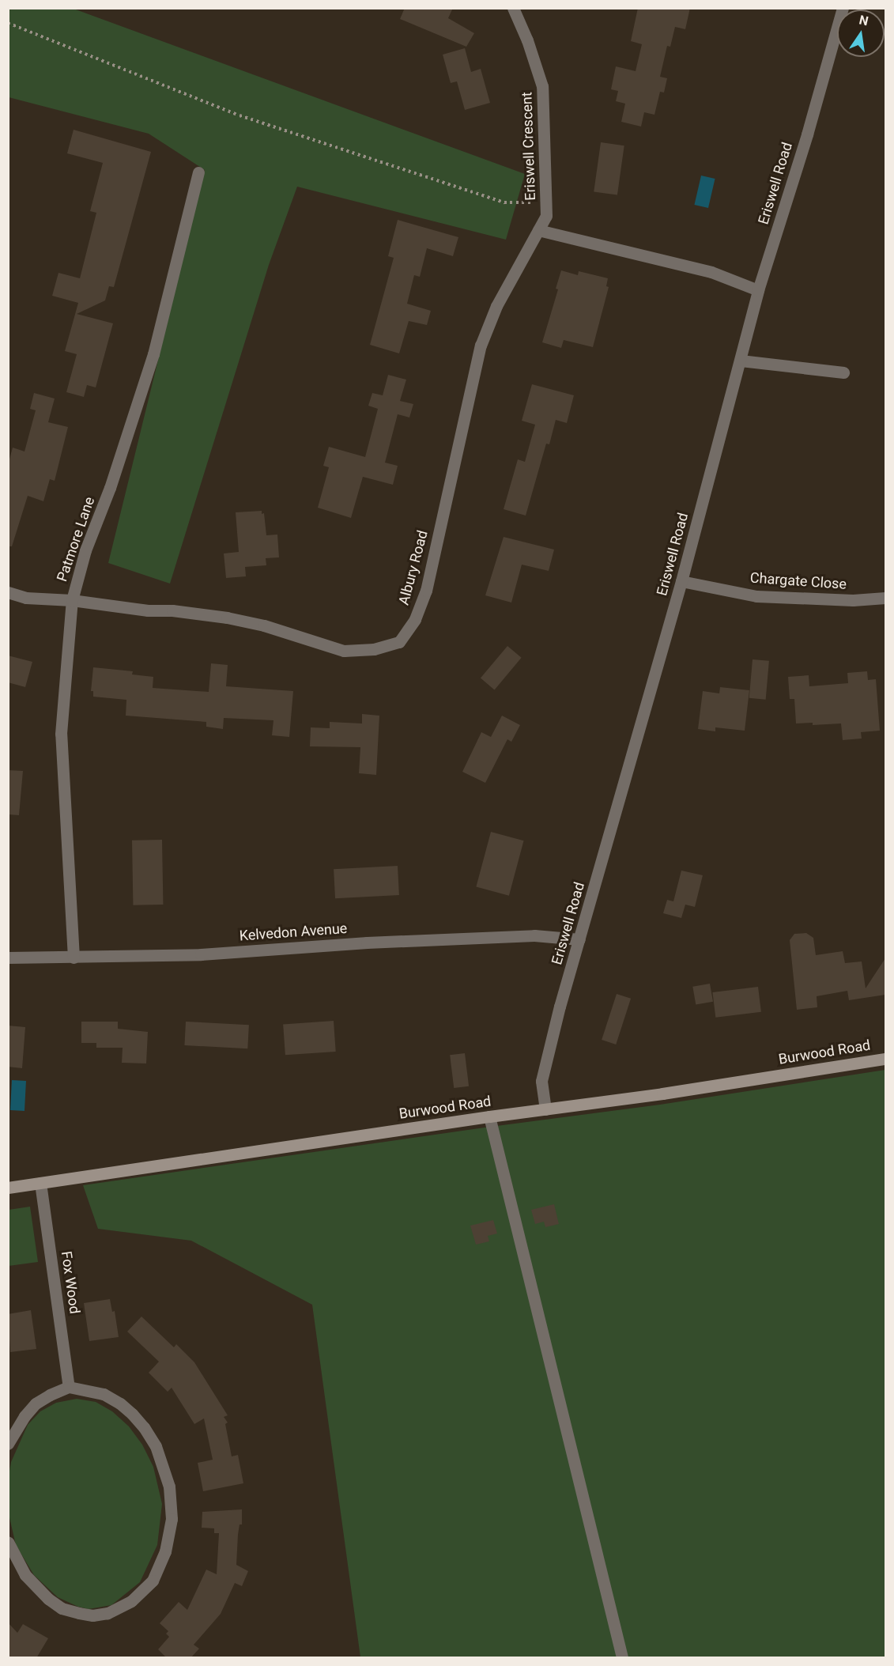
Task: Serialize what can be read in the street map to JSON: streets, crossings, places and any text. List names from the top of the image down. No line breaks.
{"streets":{"street":["Eriswell Crescent","Eriswell Road","Patmore Lane","Albury Road","Chargate Close","Kelvedon Avenue","Burwood Road","Fox Wood"]},"crossings":[["Eriswell Crescent","Albury Road"],["Eriswell Road","Chargate Close"],["Eriswell Road","Kelvedon Avenue"],["Eriswell Road","Burwood Road"],["Patmore Lane","Albury Road"],["Patmore Lane","Kelvedon Avenue"],["Burwood Road","Fox Wood"]],"north":"top"}
